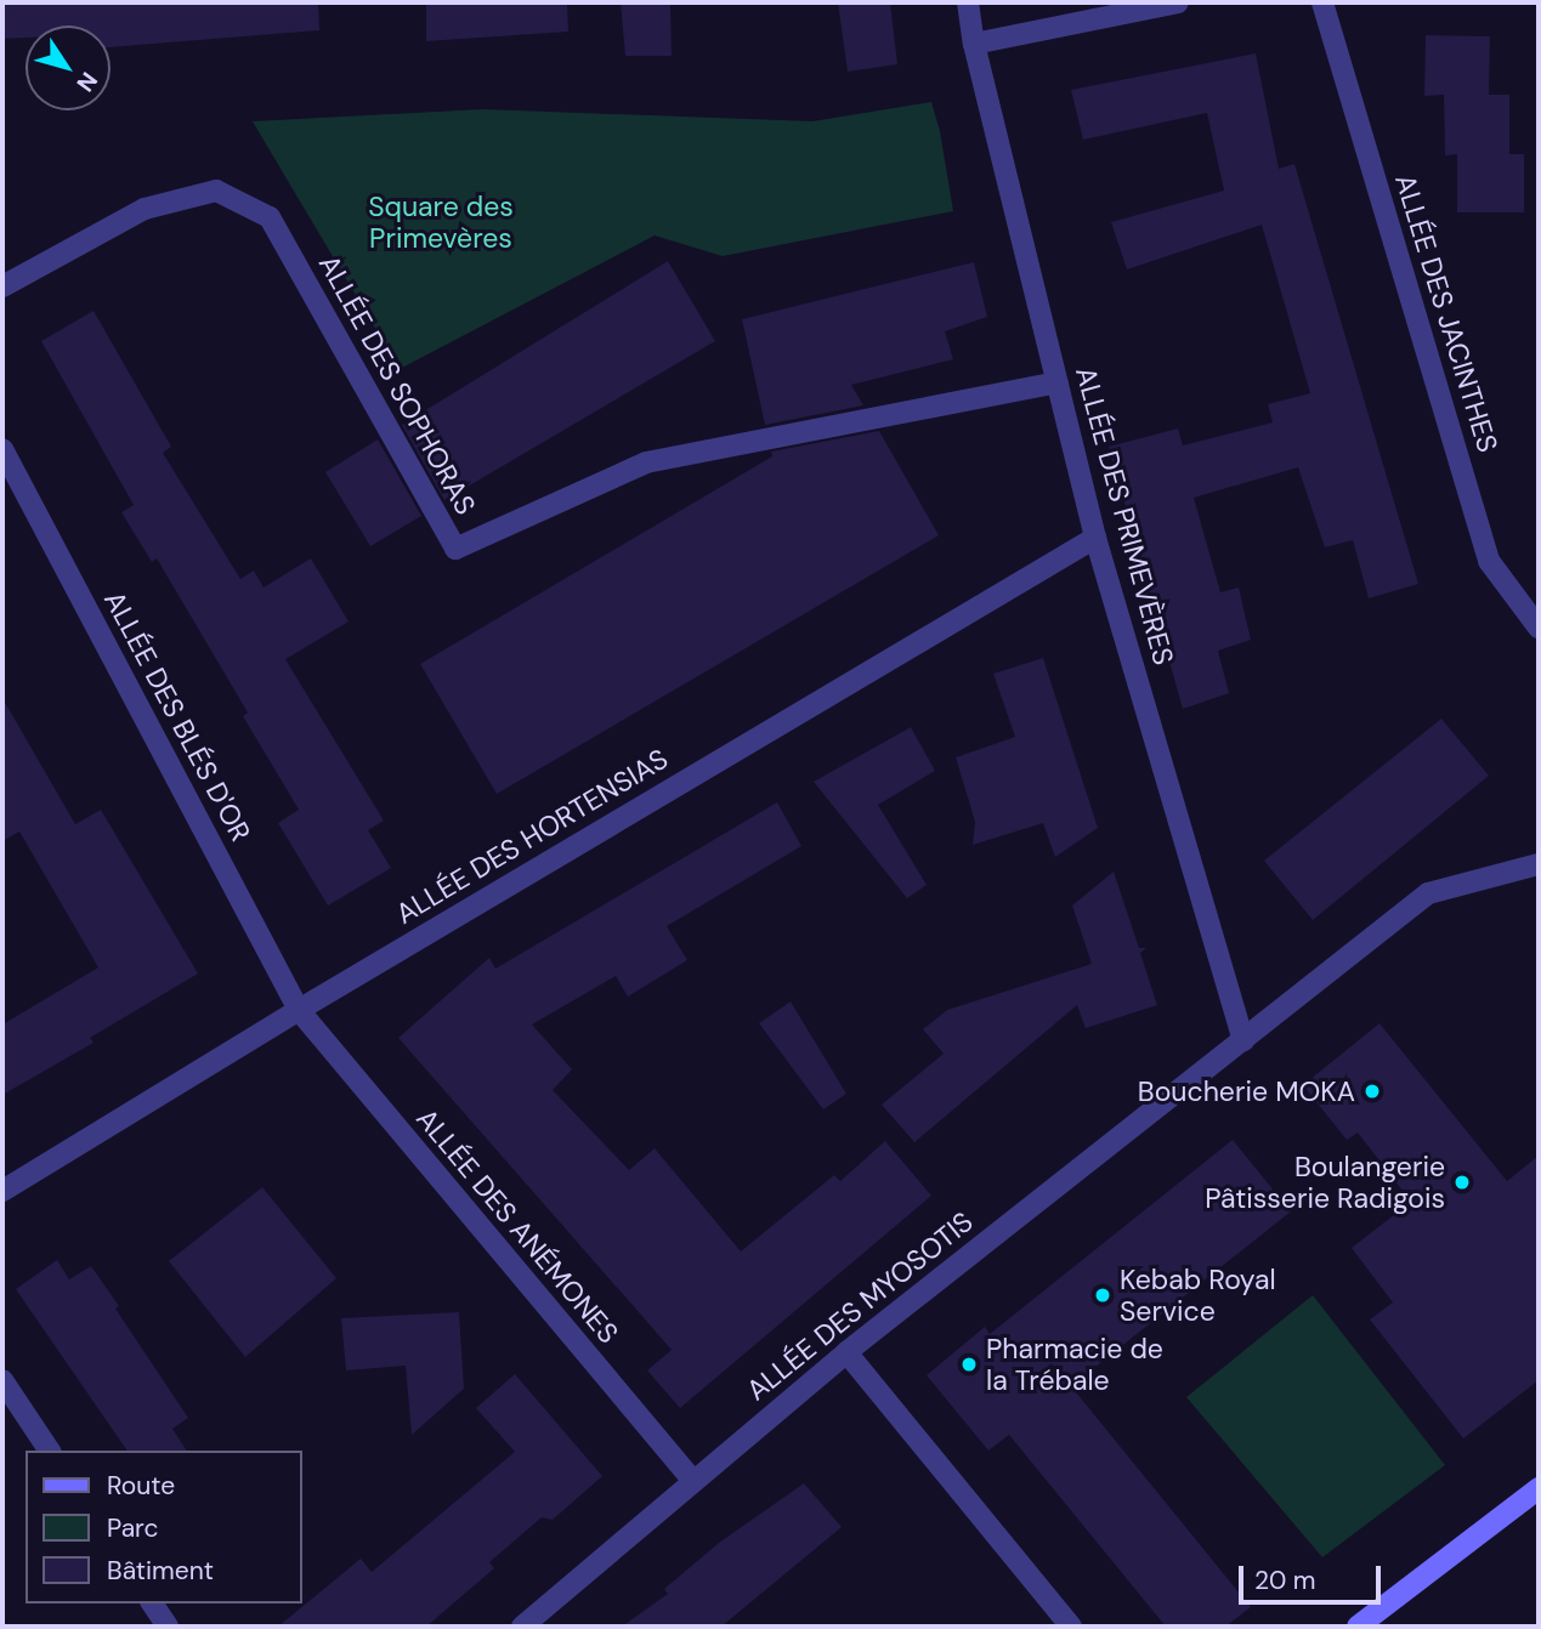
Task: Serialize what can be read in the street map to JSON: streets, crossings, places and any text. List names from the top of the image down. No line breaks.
{"streets":{"street":["ALLÉE DES JACINTHES","ALLÉE DES SOPHORAS","ALLÉE DES PRIMEVÈRES","ALLÉE DES BLÉS D'OR","ALLÉE DES HORTENSIAS","ALLÉE DES ANÉMONES","ALLÉE DES MYOSOTIS"]},"crossings":[["ALLÉE DES SOPHORAS","ALLÉE DES PRIMEVÈRES"],["ALLÉE DES PRIMEVÈRES","ALLÉE DES HORTENSIAS"],["ALLÉE DES PRIMEVÈRES","ALLÉE DES MYOSOTIS"],["ALLÉE DES BLÉS D'OR","ALLÉE DES HORTENSIAS"],["ALLÉE DES BLÉS D'OR","ALLÉE DES ANÉMONES"],["ALLÉE DES HORTENSIAS","ALLÉE DES ANÉMONES"],["ALLÉE DES ANÉMONES","ALLÉE DES MYOSOTIS"]],"parks":["Square des Primevères"],"places":["Boucherie MOKA","Boulangerie Pâtisserie Radigois","Kebab Royal Service","Pharmacie de la Trébale"],"legend":["Route","Parc","Bâtiment"],"scale_bar":"20 m","north":"bottom right"}
